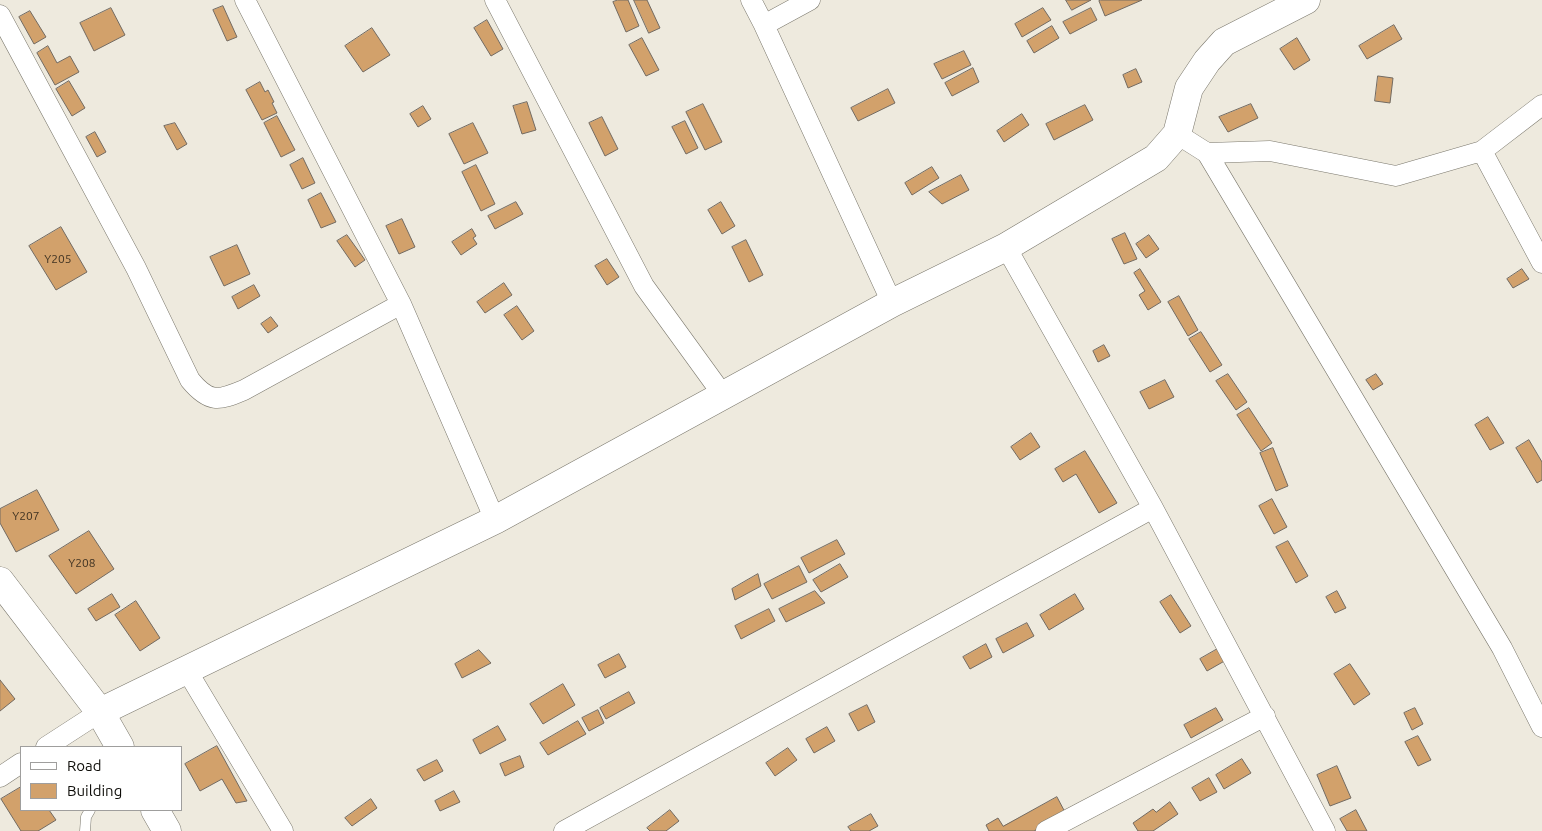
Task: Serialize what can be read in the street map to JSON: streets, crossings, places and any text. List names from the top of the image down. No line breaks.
{"house_numbers":["Y205","Y207","Y208"],"legend":["Road","Building"]}
